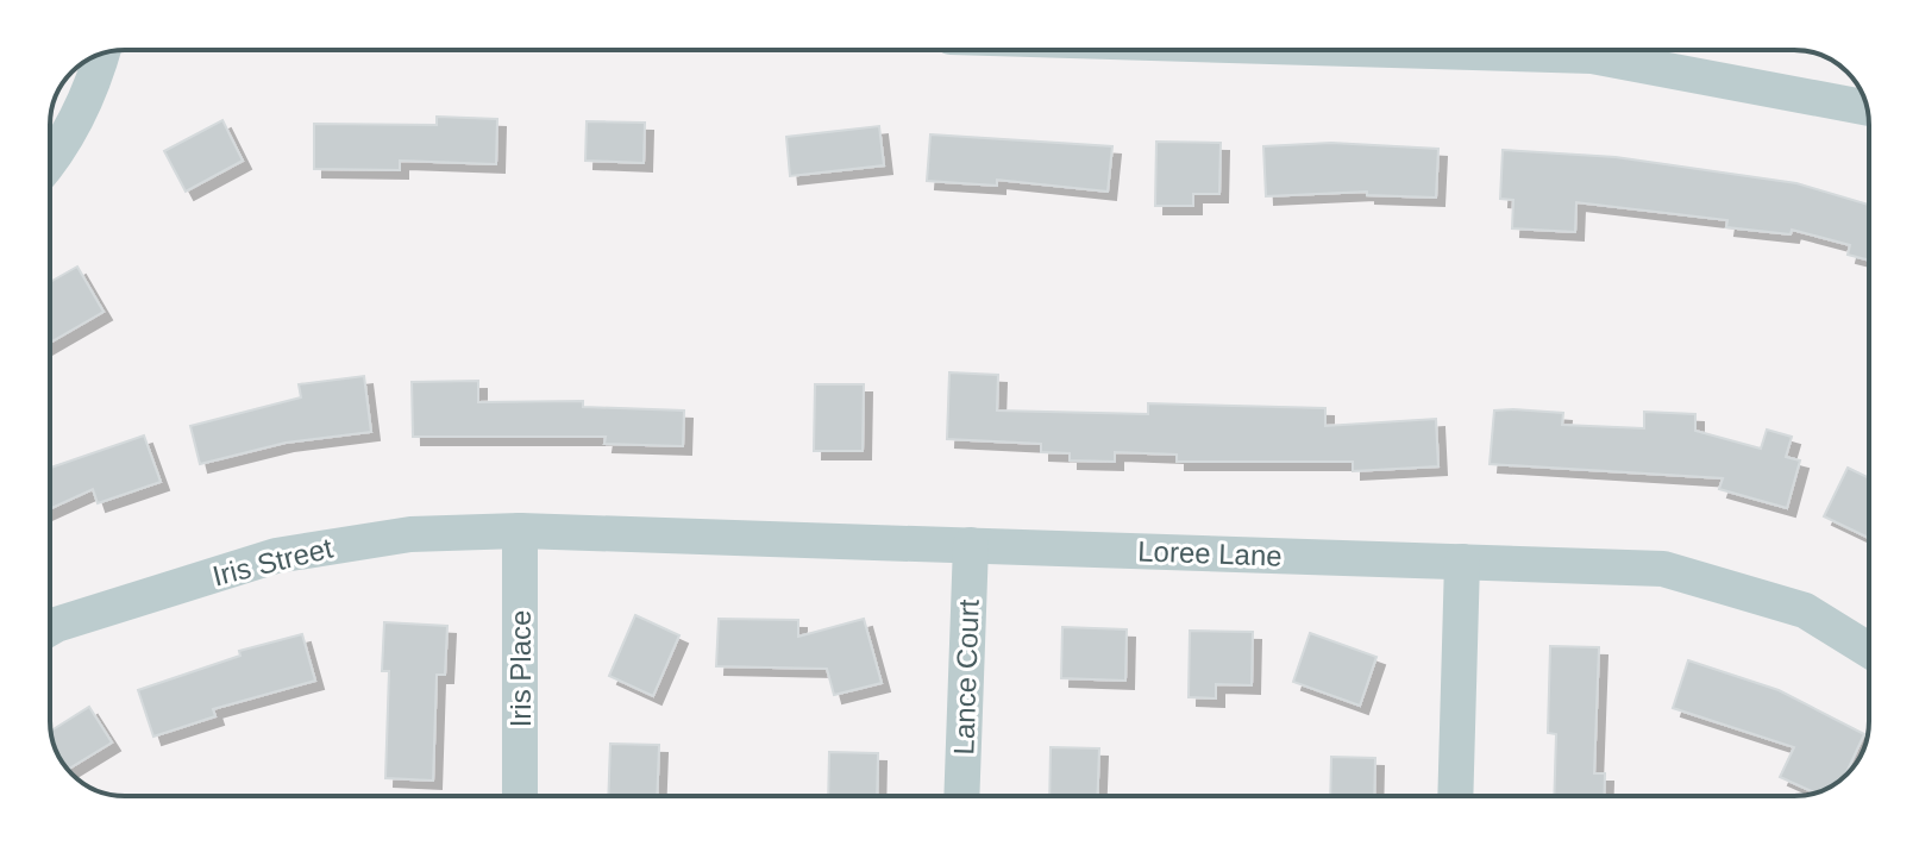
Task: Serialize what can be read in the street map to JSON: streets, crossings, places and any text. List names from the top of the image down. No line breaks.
{"streets":{"street":["Loree Lane","Iris Street","Iris Place","Lance Court"]},"crossings":[["Loree Lane","Iris Street"],["Loree Lane","Iris Place"],["Loree Lane","Lance Court"],["Iris Street","Iris Place"]]}
